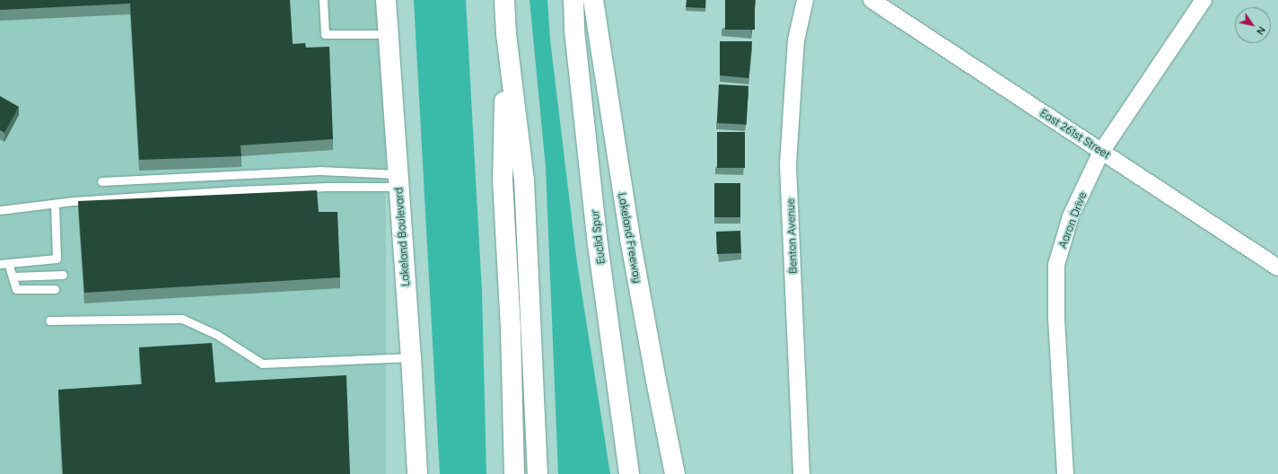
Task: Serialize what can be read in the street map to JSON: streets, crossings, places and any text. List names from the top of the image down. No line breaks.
{"streets":{"main road":["Lakeland Boulevard","Euclid Spur","Lakeland Freeway"],"street":["East 261st Street","Aaron Drive","Benton Avenue"]},"crossings":[["East 261st Street","Aaron Drive"]],"north":"bottom right"}
